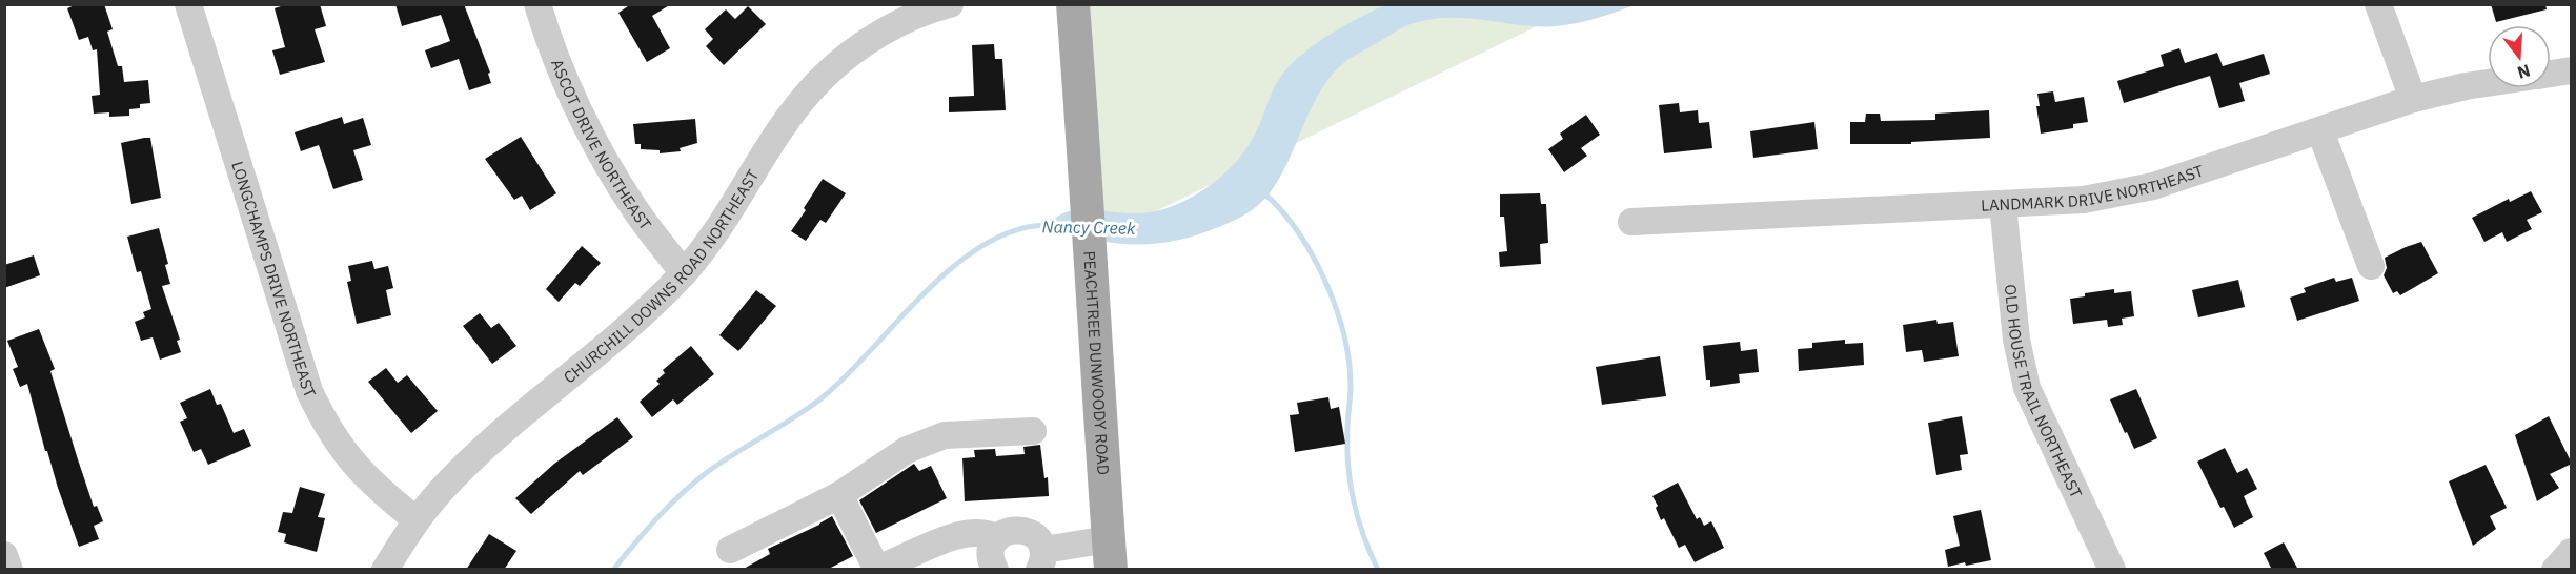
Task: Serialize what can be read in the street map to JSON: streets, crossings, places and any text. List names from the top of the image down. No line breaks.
{"streets":{"main road":["PEACHTREE DUNWOODY ROAD"],"street":["ASCOT DRIVE NORTHEAST","LANDMARK DRIVE NORTHEAST","CHURCHILL DOWNS ROAD NORTHEAST","LONGCHAMPS DRIVE NORTHEAST","OLD HOUSE TRAIL NORTHEAST"]},"crossings":[["ASCOT DRIVE NORTHEAST","CHURCHILL DOWNS ROAD NORTHEAST"],["LANDMARK DRIVE NORTHEAST","OLD HOUSE TRAIL NORTHEAST"],["CHURCHILL DOWNS ROAD NORTHEAST","LONGCHAMPS DRIVE NORTHEAST"]],"water":["Nancy Creek"],"north":"bottom"}
